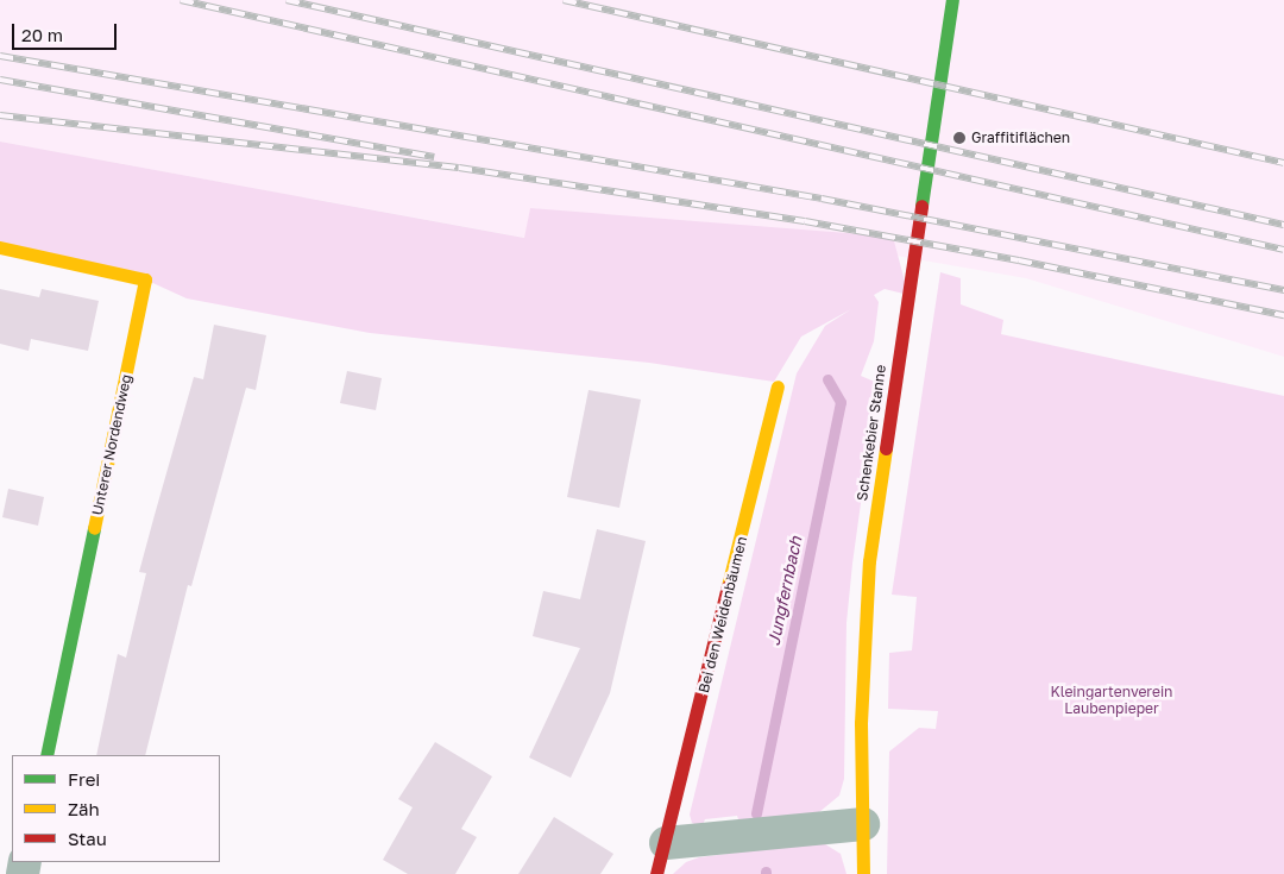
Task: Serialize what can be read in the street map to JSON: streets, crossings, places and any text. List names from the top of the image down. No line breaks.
{"streets":{"street":["Schenkebier Stanne","Unterer Nordendweg","Bei den Weidenbäumen"]},"water":["Jungfernbach"],"parks":["Kleingartenverein Laubenpieper"],"places":["Graffitiflächen"],"legend":["Frei","Zäh","Stau"],"scale_bar":"20 m"}
